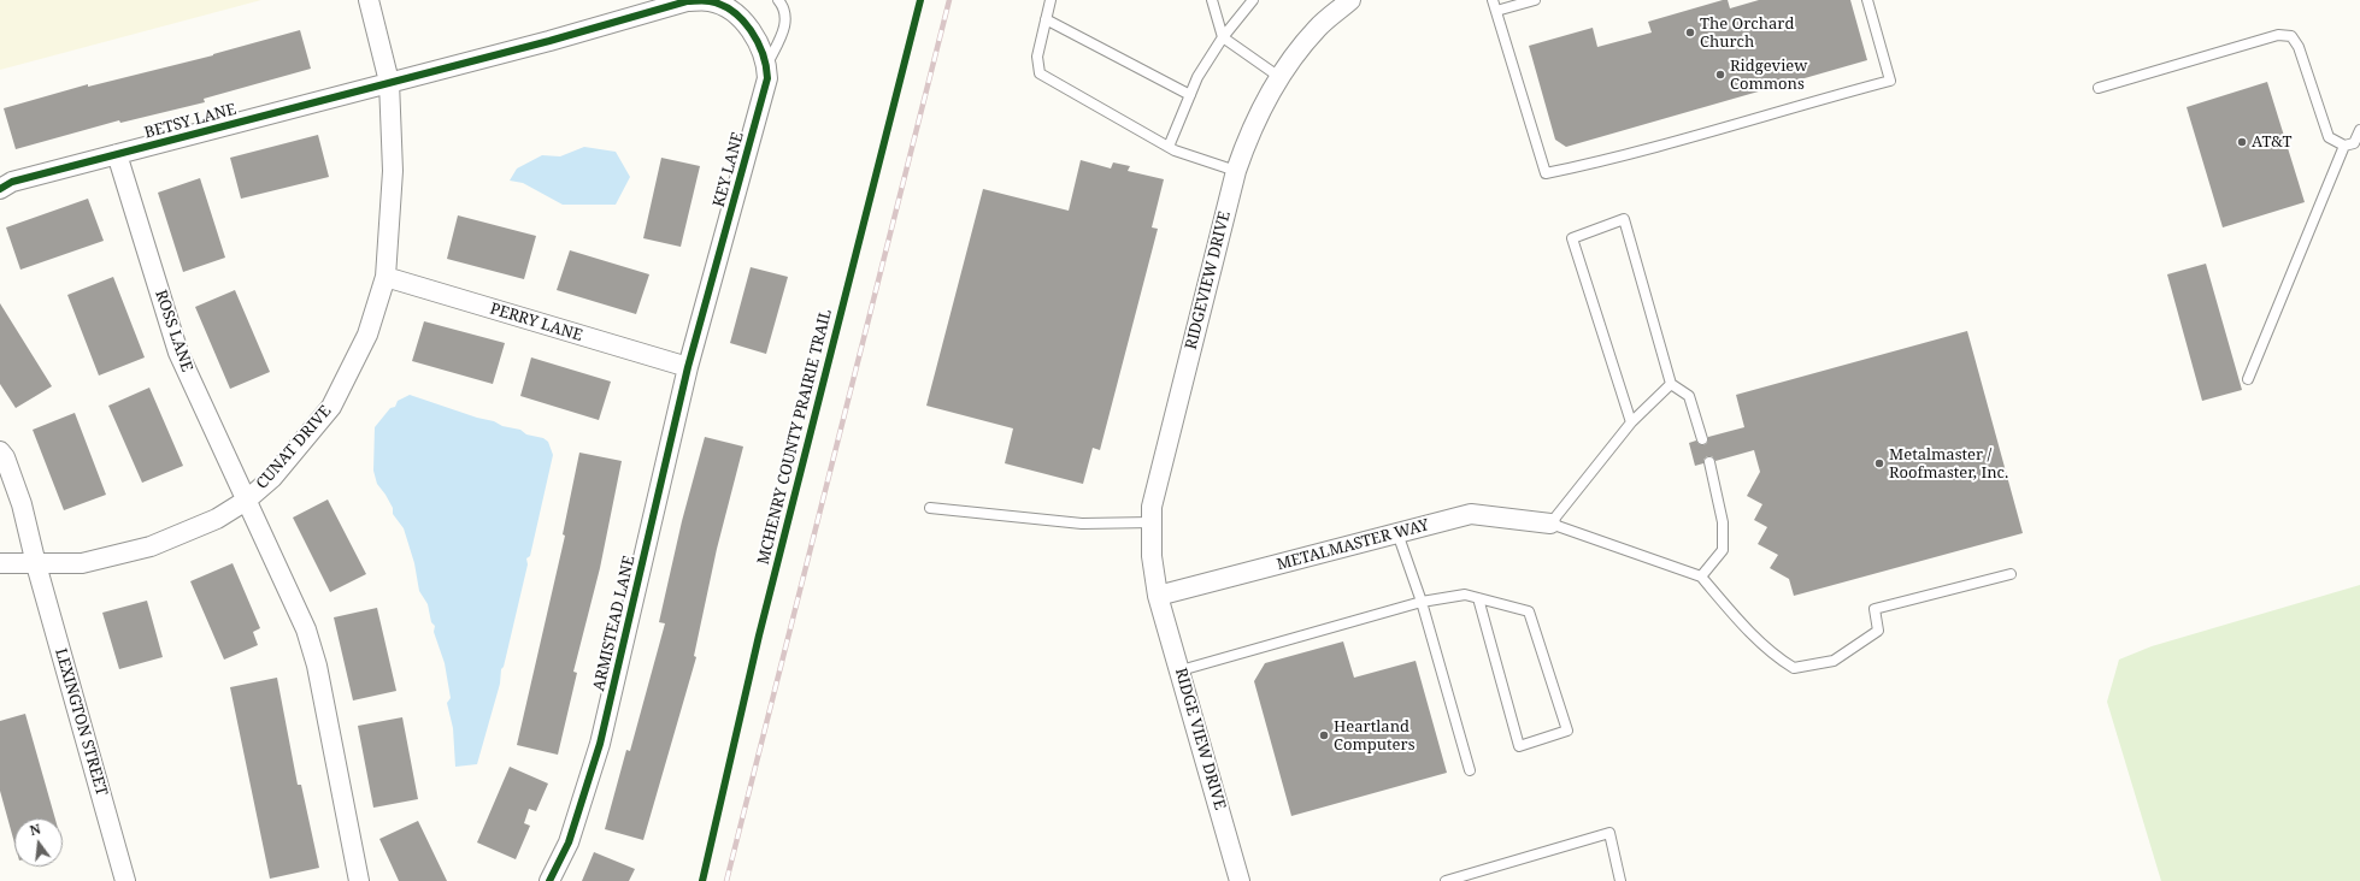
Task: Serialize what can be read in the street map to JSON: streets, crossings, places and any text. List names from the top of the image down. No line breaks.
{"streets":{"street":["BETSY LANE","KEY LANE","RIDGEVIEW DRIVE","PERRY LANE","ROSS LANE","CUNAT DRIVE","METALMASTER WAY","ARMISTEAD LANE","LEXINGTON STREET","RIDGE VIEW DRIVE"],"cycle path":["MCHENRY COUNTY PRAIRIE TRAIL"]},"crossings":[["BETSY LANE","ROSS LANE"],["BETSY LANE","CUNAT DRIVE"],["KEY LANE","PERRY LANE"],["KEY LANE","ARMISTEAD LANE"],["RIDGEVIEW DRIVE","METALMASTER WAY"],["RIDGEVIEW DRIVE","RIDGE VIEW DRIVE"],["PERRY LANE","CUNAT DRIVE"],["PERRY LANE","ARMISTEAD LANE"],["ROSS LANE","CUNAT DRIVE"],["CUNAT DRIVE","LEXINGTON STREET"],["METALMASTER WAY","RIDGE VIEW DRIVE"]],"places":["The Orchard Church","Ridgeview Commons","AT&T","Metalmaster / Roofmaster, Inc.","Heartland Computers"],"north":"top"}
